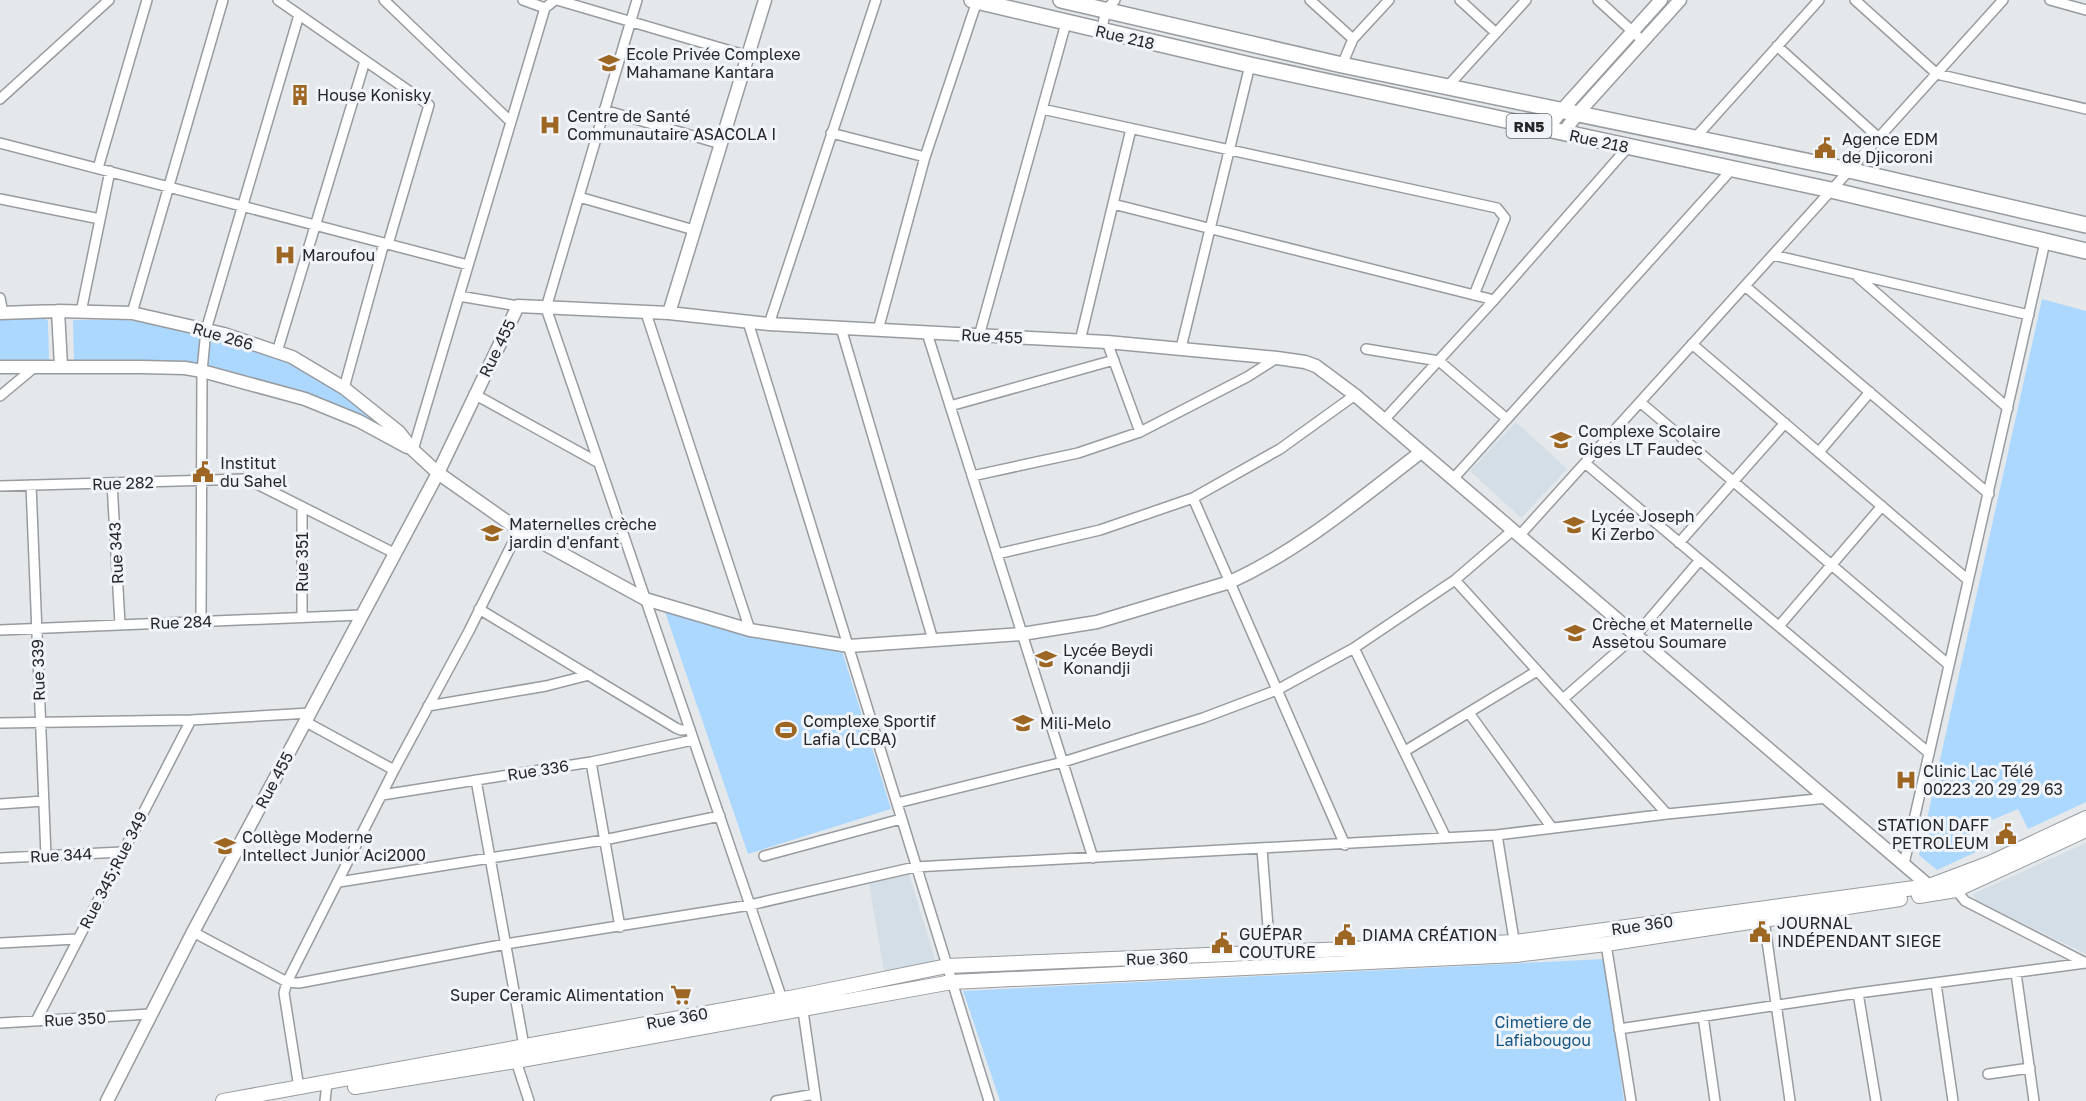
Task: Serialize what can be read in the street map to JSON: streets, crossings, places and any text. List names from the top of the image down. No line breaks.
{"streets":{"highway":["Rue 218","RN5"],"main road":["Rue 360"],"street":["Rue 266","Rue 455","Rue 282","Rue 343","Rue 351","Rue 284","Rue 339","Rue 336","Rue 344","Rue 345;Rue 349","Rue 350"]},"crossings":[["Rue 266","Rue 455"],["Rue 455","Rue 284"],["Rue 455","Rue 350"],["Rue 282","Rue 343"],["Rue 282","Rue 351"],["Rue 282","Rue 339"],["Rue 343","Rue 284"],["Rue 351","Rue 284"],["Rue 284","Rue 339"],["Rue 339","Rue 344"],["Rue 344","Rue 345;Rue 349"],["Rue 345;Rue 349","Rue 350"]],"parks":["Cimetiere de Lafiabougou"],"places":{"school or university":["Ecole Privée Complexe Mahamane Kantara","Complexe Scolaire Giges LT Faudec","Lycée Joseph Ki Zerbo","Maternelles crèche jardin d'enfant","Crèche et Maternelle Assetou Soumare","Lycée Beydi Konandji","Mili-Melo","Collège Moderne Intellect Junior Aci2000"],"building":["House Konisky"],"hospital":["Centre de Santé Communautaire ASACOLA I","Maroufou","Clinic Lac Télé 00223 20 29 29 63"],"public building":["Agence EDM de Djicoroni","Institut du Sahel","STATION DAFF PETROLEUM","JOURNAL INDÉPENDANT SIEGE","DIAMA CRÉATION","GUÉPAR COUTURE"],"sports":["Complexe Sportif Lafia (LCBA)"],"supermarket":["Super Ceramic Alimentation"]}}
